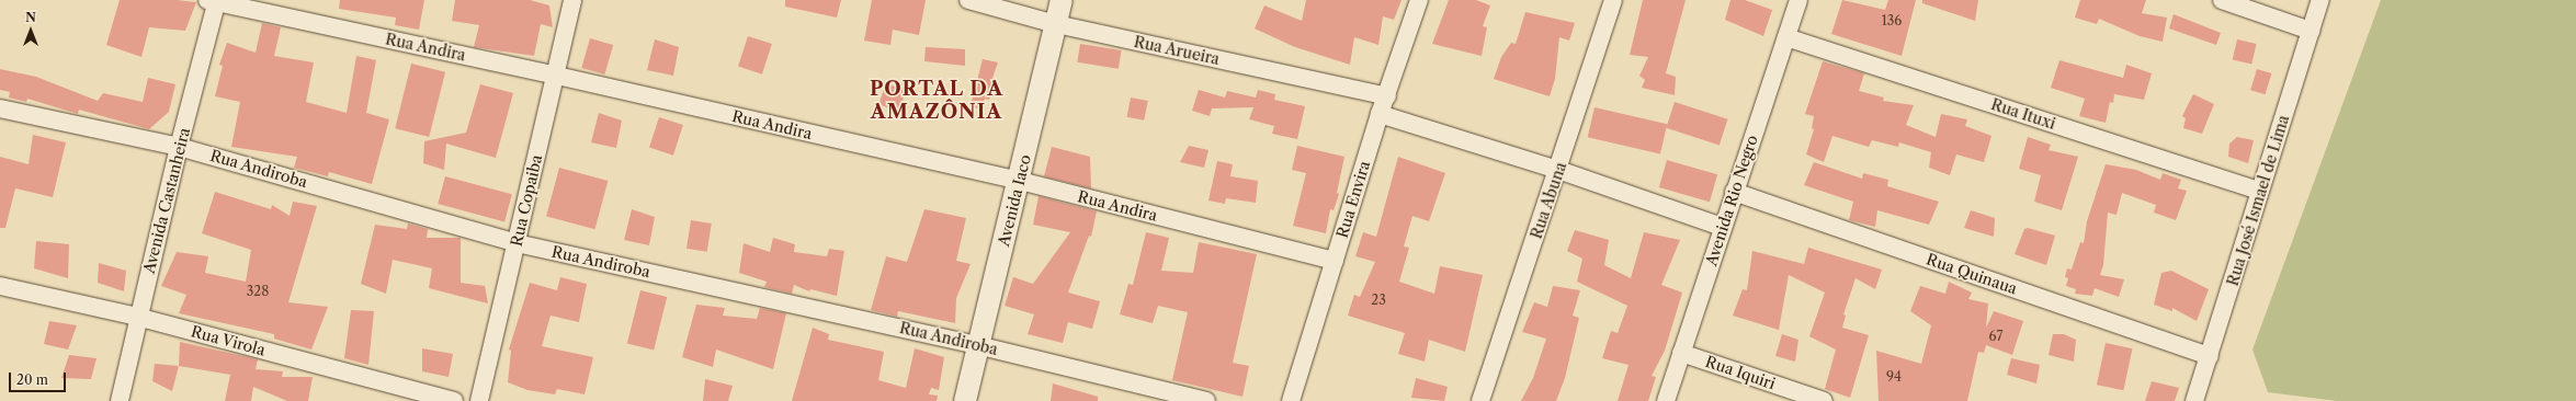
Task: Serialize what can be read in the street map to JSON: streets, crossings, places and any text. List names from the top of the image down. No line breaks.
{"streets":{"street":["Rua Andira","Rua Arueira","Rua Ituxi","Rua Andiroba","Rua Envira","Avenida Castanheira","Rua Copaiba","Avenida Iaco","Rua Abuna","Avenida Rio Negro","Rua José Ismael de Lima","Rua Quinaua","Rua Virola","Rua Iquiri"]},"crossings":[["Rua Andira","Rua Envira"],["Rua Andira","Avenida Castanheira"],["Rua Andira","Rua Copaiba"],["Rua Andira","Avenida Iaco"],["Rua Arueira","Rua Envira"],["Rua Arueira","Avenida Iaco"],["Rua Ituxi","Avenida Rio Negro"],["Rua Ituxi","Rua José Ismael de Lima"],["Rua Andiroba","Avenida Castanheira"],["Rua Andiroba","Rua Copaiba"],["Rua Andiroba","Avenida Iaco"],["Avenida Castanheira","Rua Virola"],["Avenida Rio Negro","Rua Quinaua"],["Avenida Rio Negro","Rua Iquiri"],["Rua José Ismael de Lima","Rua Quinaua"]],"districts":["PORTAL DA AMAZÔNIA"],"house_numbers":["136","328","23","67","94"],"scale_bar":"20 m","north":"top"}
